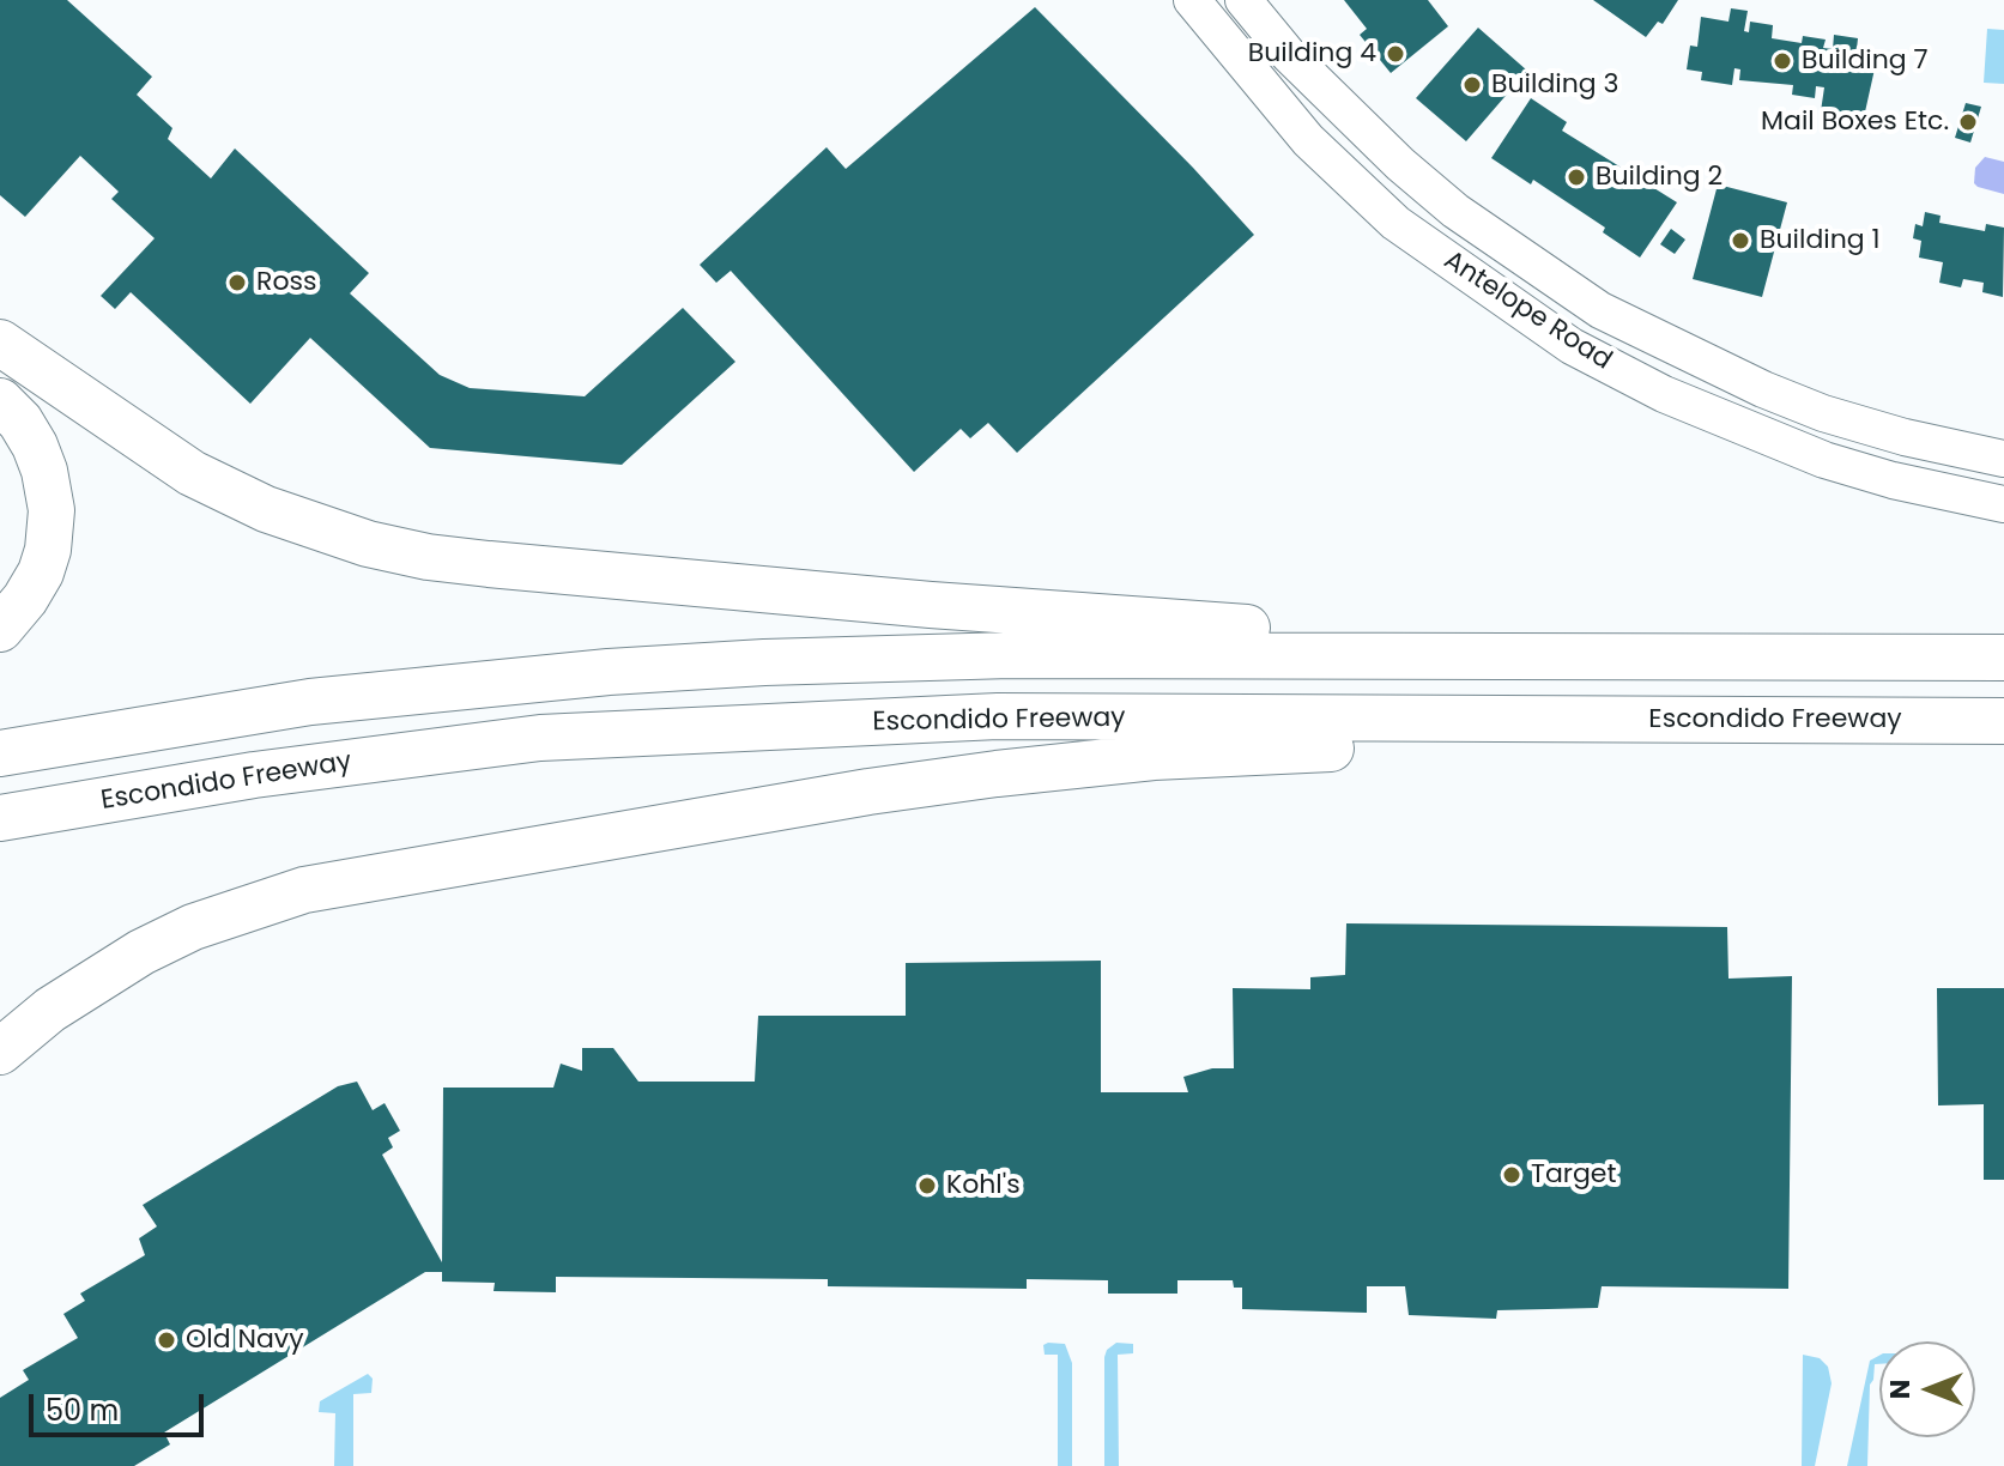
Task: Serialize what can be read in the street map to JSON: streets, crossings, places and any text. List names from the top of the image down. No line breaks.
{"streets":{"highway":["Escondido Freeway"],"main road":["Antelope Road"]},"places":["Building 4","Building 7","Building 3","Mail Boxes Etc.","Building 2","Building 1","Ross","Target","Kohl's","Old Navy"],"scale_bar":"50 m","north":"left"}
